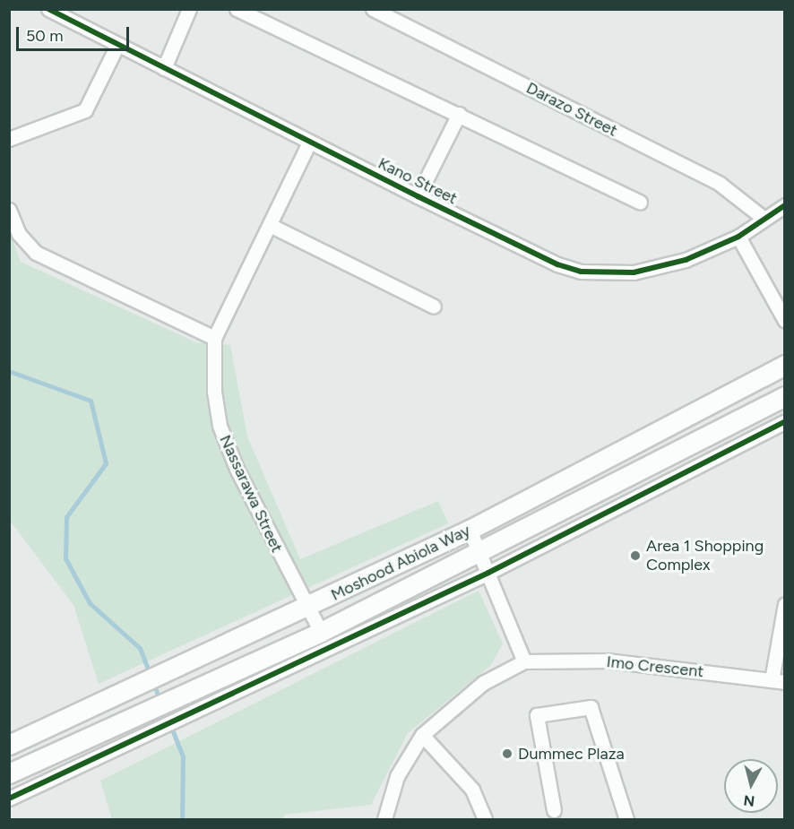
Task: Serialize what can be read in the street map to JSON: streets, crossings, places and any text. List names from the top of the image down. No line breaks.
{"streets":{"main road":["Moshood Abiola Way"],"street":["Darazo Street","Kano Street","Nassarawa Street","Imo Crescent"]},"crossings":[["Darazo Street","Kano Street"],["Kano Street","Nassarawa Street"],["Nassarawa Street","Moshood Abiola Way"]],"places":["Area 1 Shopping Complex","Dummec Plaza"],"scale_bar":"50 m","north":"bottom"}
